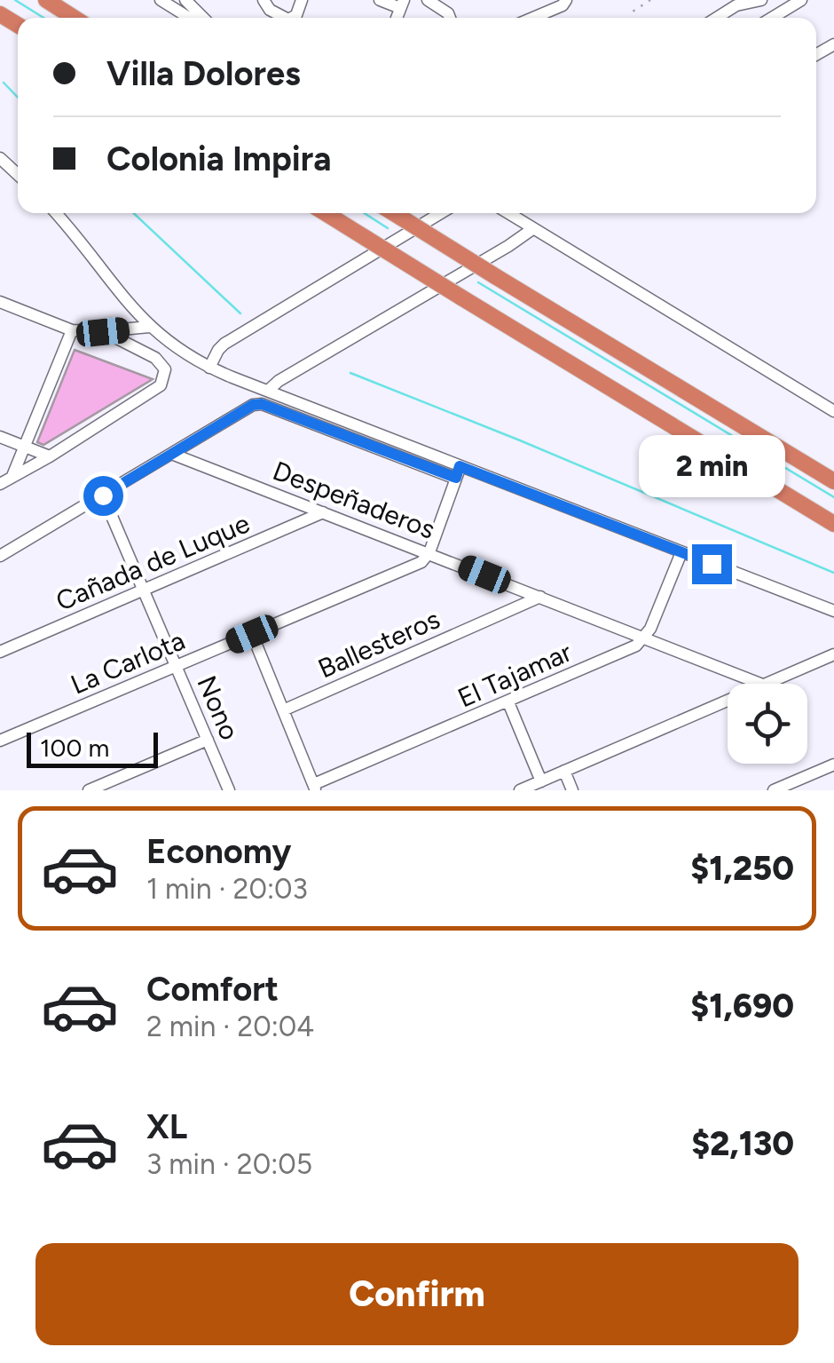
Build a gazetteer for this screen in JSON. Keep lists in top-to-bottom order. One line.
{"streets":{"street":["Despeñaderos","Cañada de Luque","Ballesteros","La Carlota","El Tajamar","Nono"]},"crossings":[["Despeñaderos","Cañada de Luque"],["Despeñaderos","Ballesteros"],["Despeñaderos","La Carlota"],["Despeñaderos","El Tajamar"],["Cañada de Luque","Nono"],["La Carlota","Nono"]],"scale_bar":"100 m","page":{"banner":["Villa Dolores","Colonia Impira"],"bubble":"2 min","scale":"100 m","list":[{"name":"Economy","note":"1 min · 20:03","value":"$1,250"},{"name":"Comfort","note":"2 min · 20:04","value":"$1,690"},{"name":"XL","note":"3 min · 20:05","value":"$2,130"}],"buttons":"Confirm"}}
